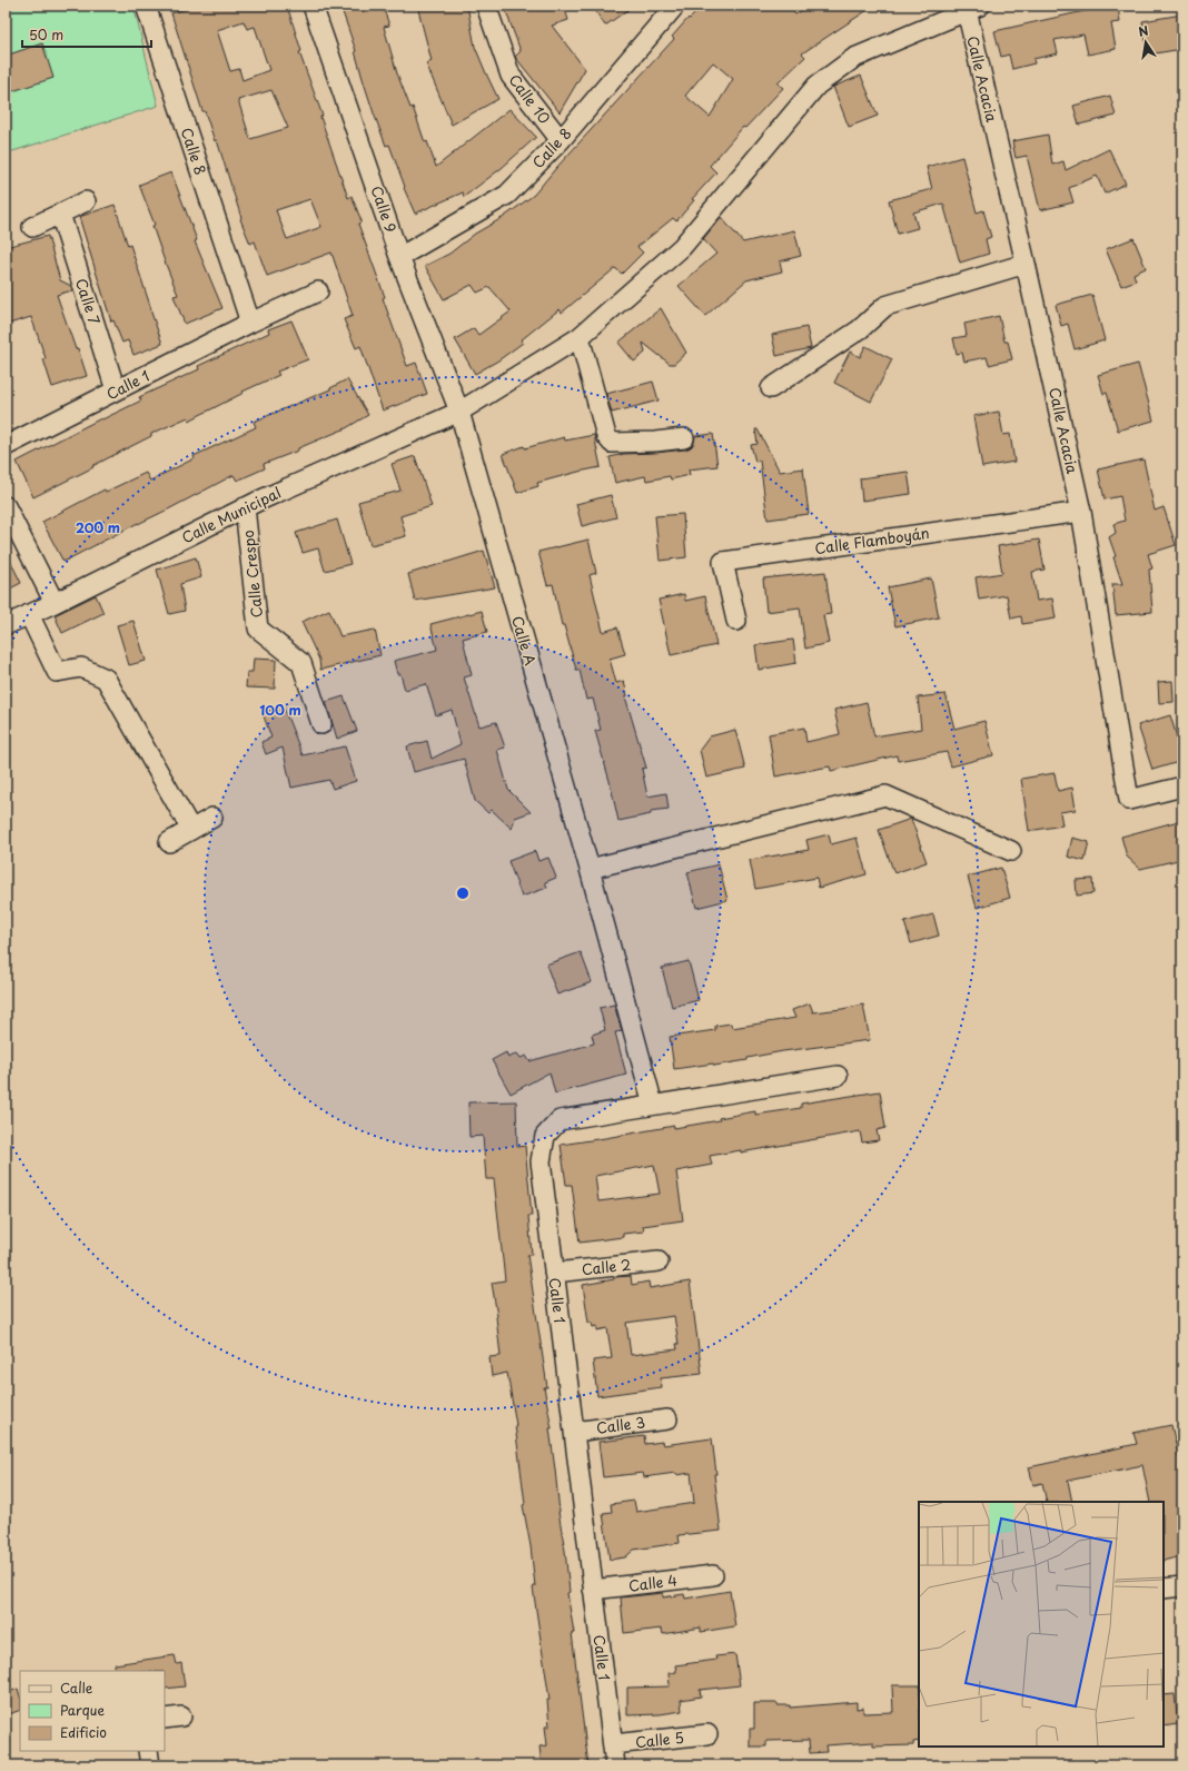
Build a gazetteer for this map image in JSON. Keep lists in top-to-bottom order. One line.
{"streets":{"street":["Calle Acacia","Calle 10","Calle 8","Calle 9","Calle 7","Calle 1","Calle Municipal","Calle Flamboyán","Calle Crespo","Calle A","Calle 2","Calle 3","Calle 4","Calle 5"]},"crossings":[["Calle Acacia","Calle Municipal"],["Calle Acacia","Calle Flamboyán"],["Calle 10","Calle 8"],["Calle 8","Calle 9"],["Calle 8","Calle 1"],["Calle 9","Calle Municipal"],["Calle 9","Calle A"],["Calle 7","Calle 1"],["Calle 1","Calle A"],["Calle 1","Calle 2"],["Calle 1","Calle 3"],["Calle 1","Calle 4"],["Calle 1","Calle 5"],["Calle Municipal","Calle Crespo"],["Calle Municipal","Calle A"]],"legend":["Calle","Parque","Edificio"],"scale_bar":"50 m","north":"top","rings":["200 m","100 m"]}
